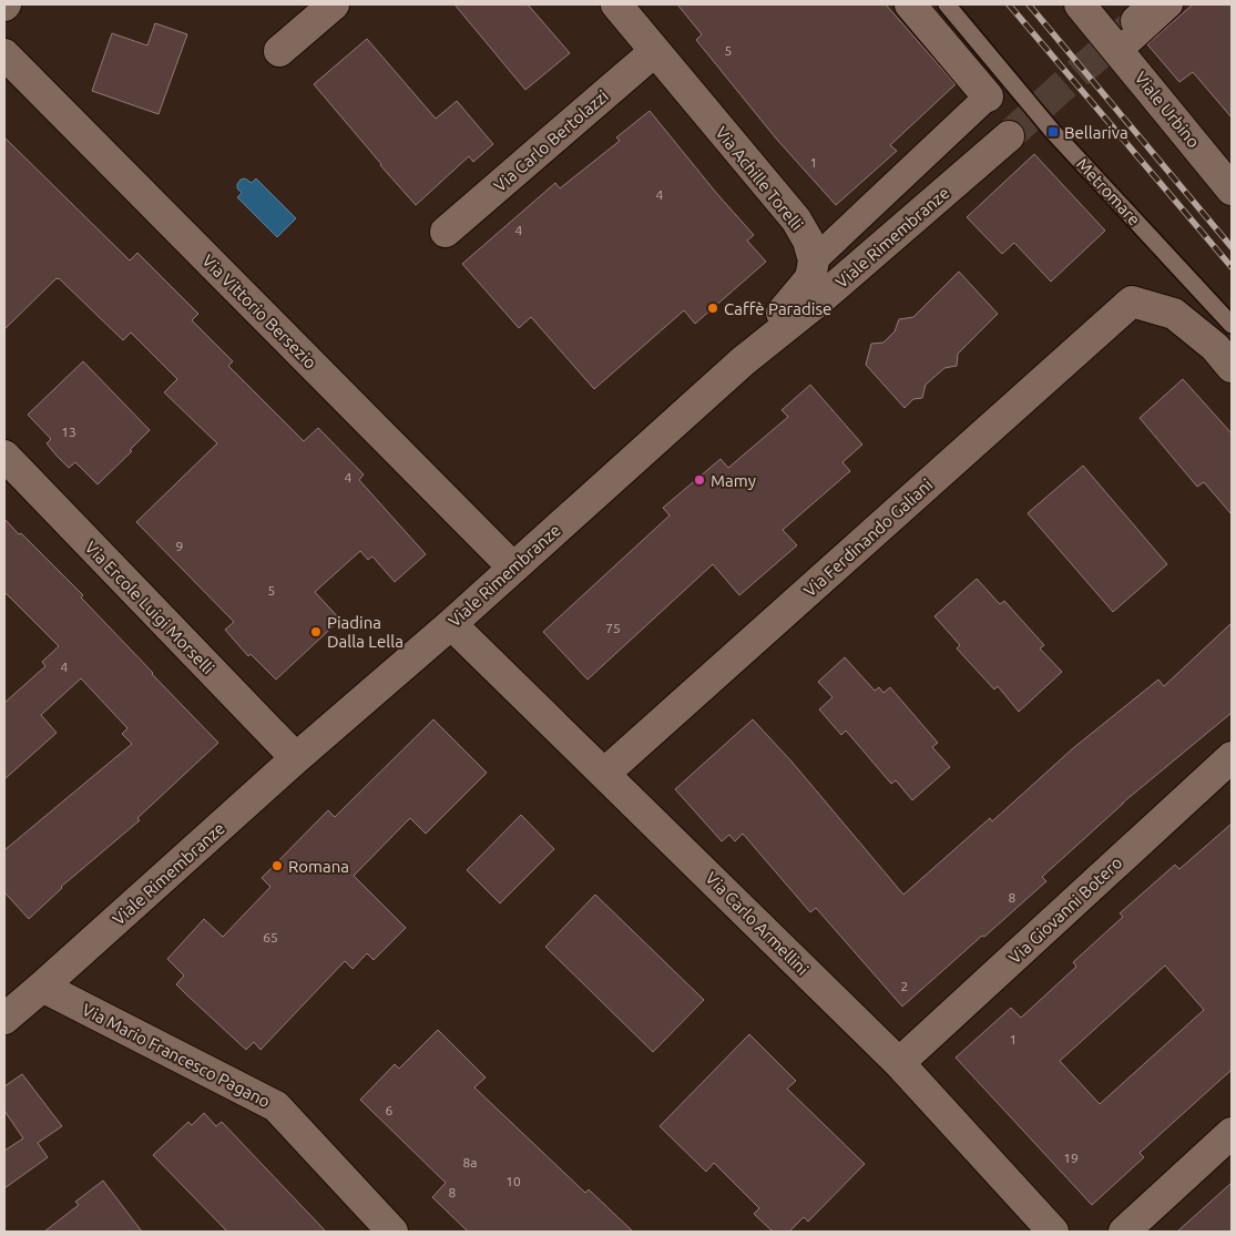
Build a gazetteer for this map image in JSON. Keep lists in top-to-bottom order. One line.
{"streets":{"street":["Viale Urbino","Via Carlo Bertolazzi","Via Achille Torelli","Viale Rimembranze","Via Vittorio Bersezio","Via Ferdinando Galiani","Via Ercole Luigi Morselli","Via Giovanni Botero","Via Carlo Armellini","Via Mario Francesco Pagano"],"lane":["Metromare"]},"crossings":[["Via Carlo Bertolazzi","Via Achille Torelli"],["Viale Rimembranze","Via Vittorio Bersezio"],["Viale Rimembranze","Via Ercole Luigi Morselli"],["Viale Rimembranze","Via Carlo Armellini"],["Viale Rimembranze","Via Mario Francesco Pagano"],["Via Ferdinando Galiani","Via Carlo Armellini"],["Via Giovanni Botero","Via Carlo Armellini"]],"places":{"transit":["Bellariva"],"other":["Caffè Paradise","Mamy","Piadina Dalla Lella","Romana"]},"house_numbers":["5","1","4","4","13","4","9","5","75","4","8","65","2","1","6","19","8a","10","8"]}
